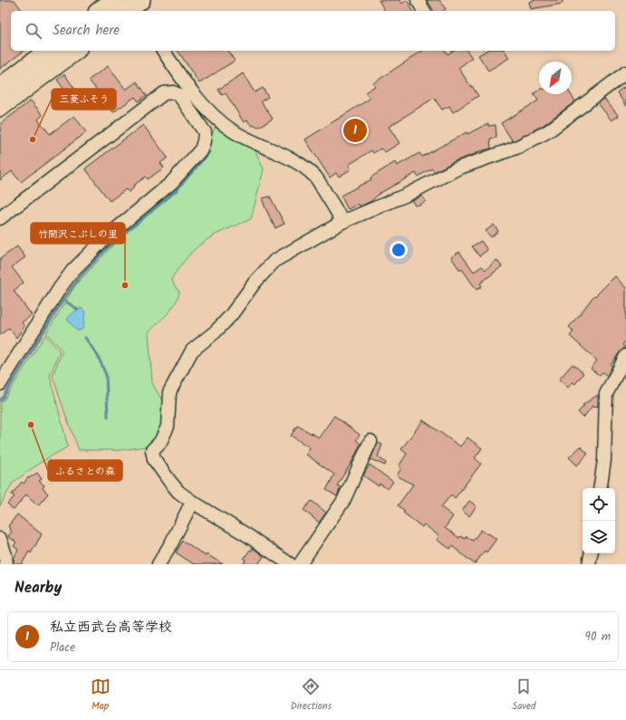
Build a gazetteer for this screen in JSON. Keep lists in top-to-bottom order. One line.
{"places":["三菱ふそう","竹間沢こぶしの里","ふるさとの森"],"north":"bottom left","page":{"search":"Search here","pins":"1","heading":"Nearby","list":[{"mark":"1","name":"私立西武台高等学校","note":"Place","value":"90 m"}],"nav":["Map","Directions","Saved"]}}
